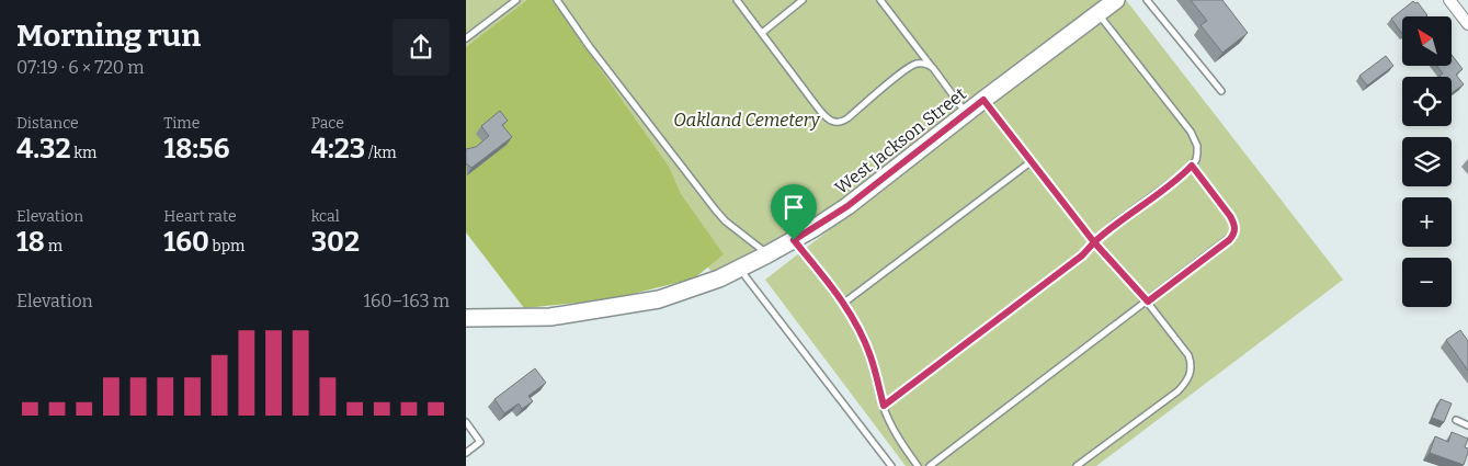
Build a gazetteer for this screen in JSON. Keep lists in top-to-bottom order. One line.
{"streets":{"street":["West Jackson Street"]},"parks":["Oakland Cemetery"],"north":"top left","page":{"heading":["Morning run","07:19 · 6 × 720 m"],"map_buttons":["+","−"],"stats":[["Distance","4.32 km"],["Time","18:56"],["Pace","4:23 /km"],["Elevation","18 m"],["Heart rate","160 bpm"],["kcal","302"]],"chart":["Elevation","160–163 m"]}}
